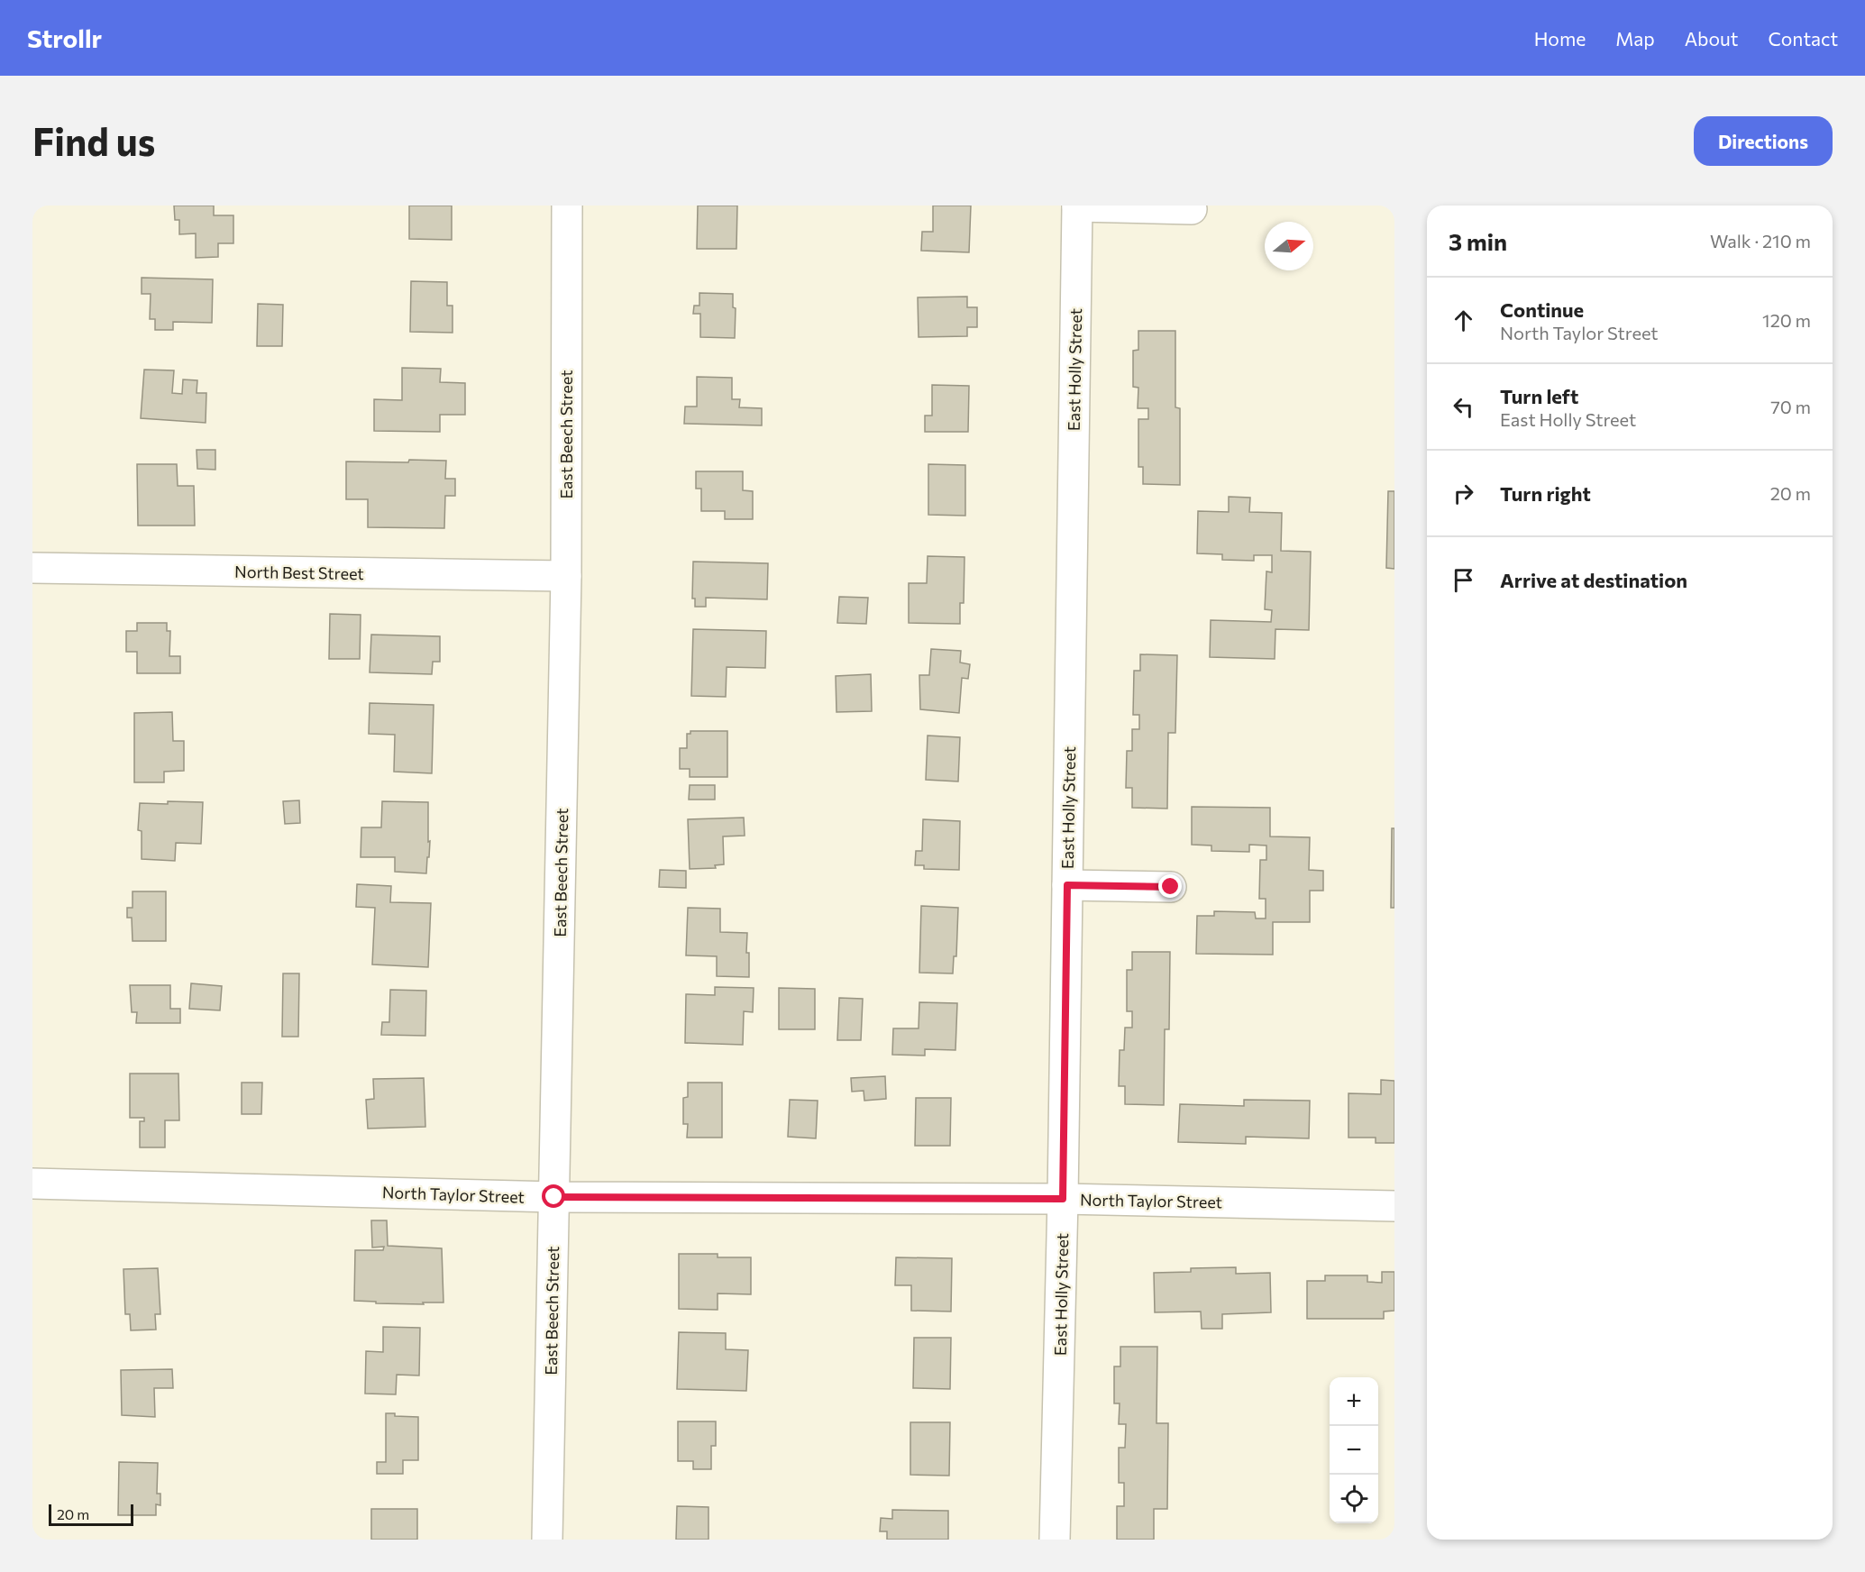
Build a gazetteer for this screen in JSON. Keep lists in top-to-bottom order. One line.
{"streets":{"street":["East Holly Street","East Beech Street","North Best Street","North Taylor Street"]},"crossings":[["East Holly Street","North Taylor Street"],["East Beech Street","North Best Street"],["East Beech Street","North Taylor Street"]],"scale_bar":"20 m","north":"right","page":{"header":"Strollr","nav":["Home","Map","About","Contact"],"buttons":"Directions","title":"Find us","heading":["3 min","Walk · 210 m"],"list":[["Continue","North Taylor Street","120 m"],["Turn left","East Holly Street","70 m"],["Turn right","20 m"],"Arrive at destination"],"map_buttons":["+","−"],"scale":"20 m"}}
